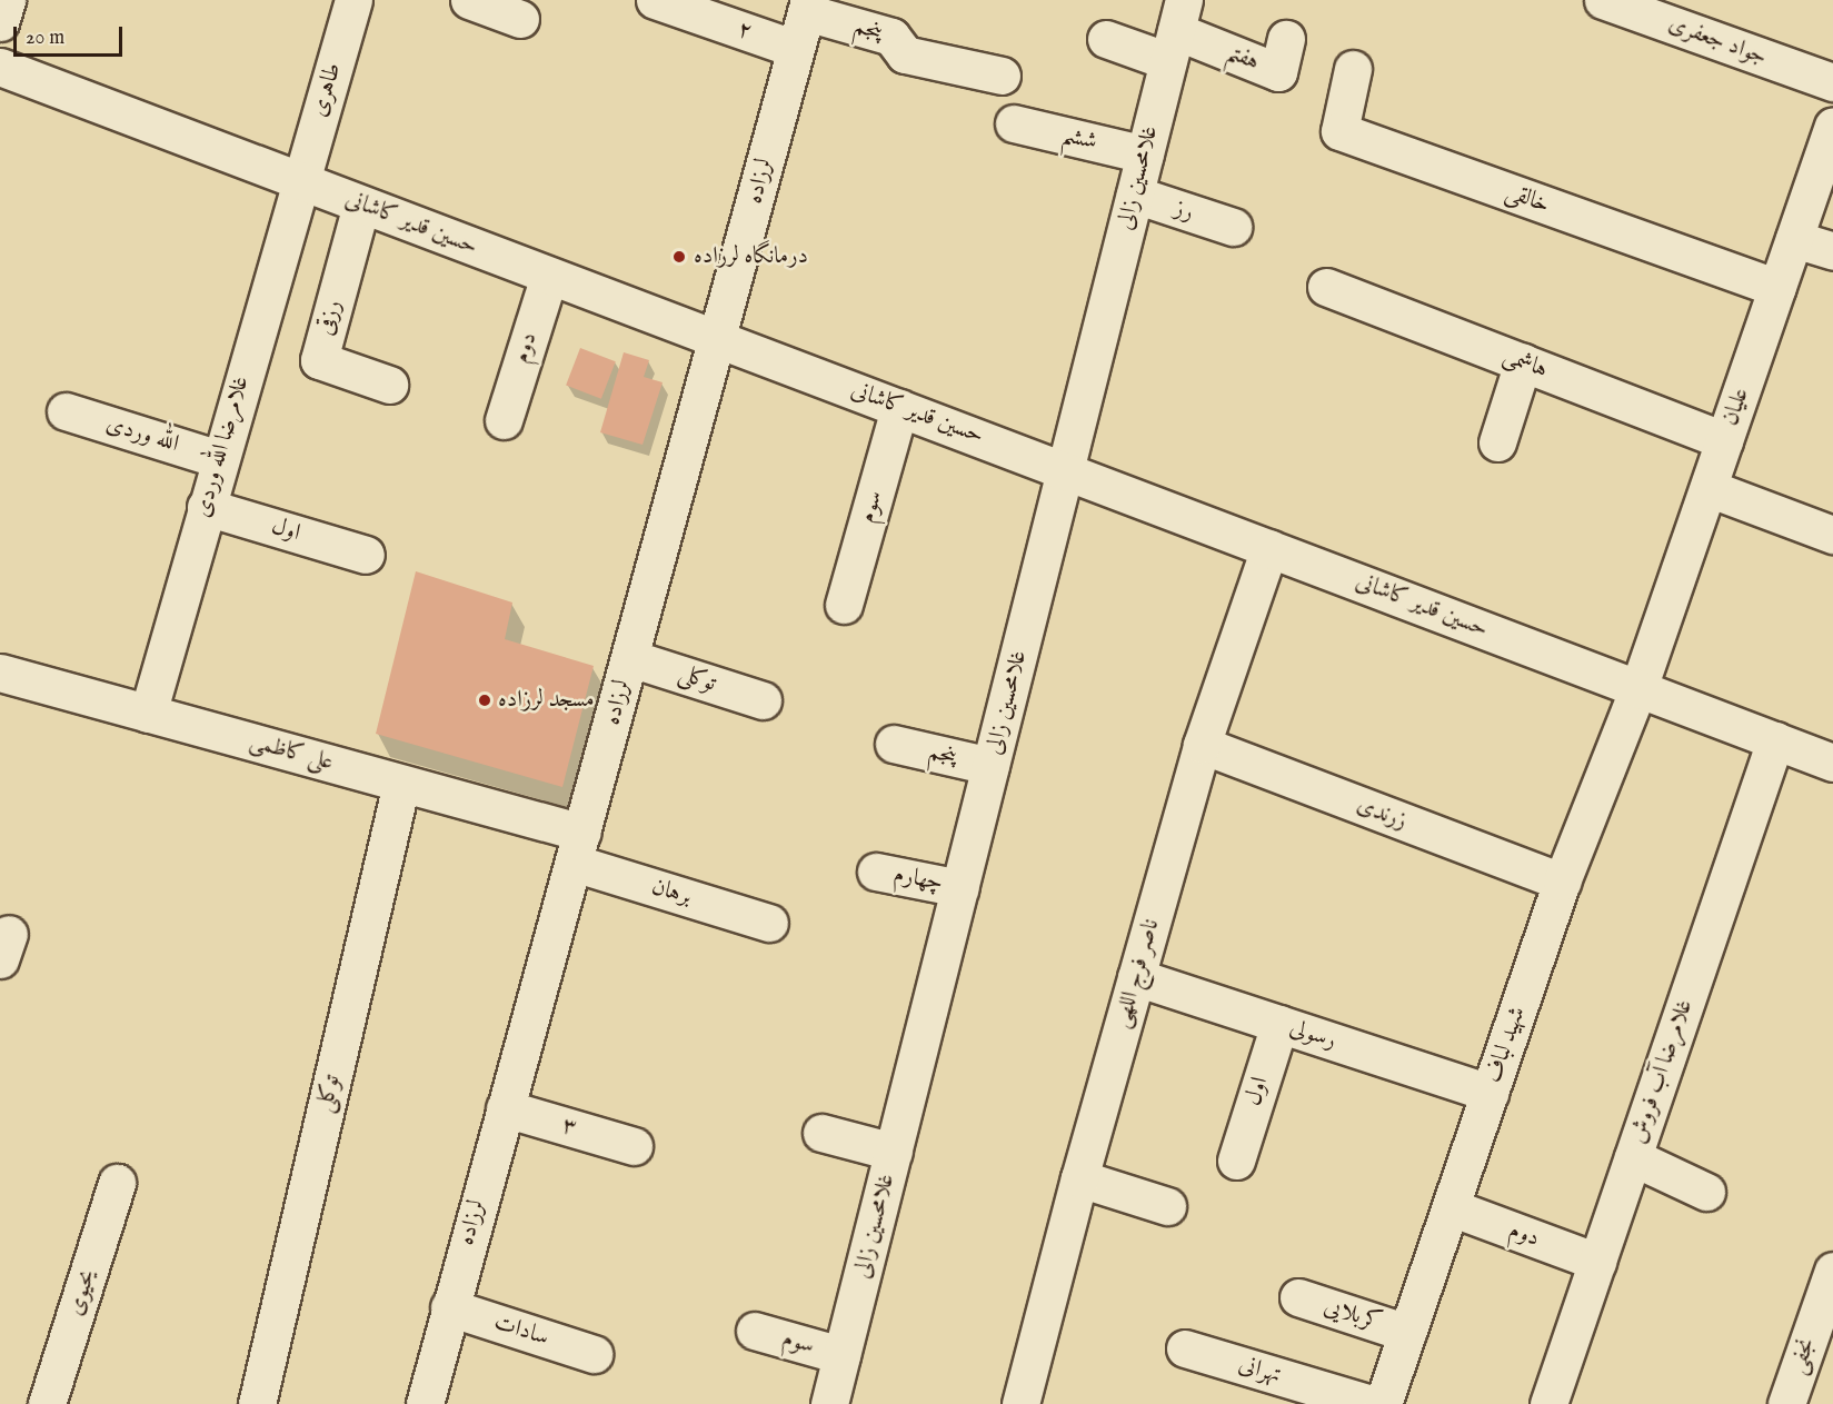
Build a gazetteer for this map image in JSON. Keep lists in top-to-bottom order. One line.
{"streets":{"street":["پنجم","۲","جواد جعفری","هفتم","طاهری","ششم","غلامحسین زالی","لرزاده","خالقی","رز","حسین قدیر کاشانی","رزقی","دوم","هاشمی","علیان","الله وردی","غلامرضا الله وردی","سوم","اول","توکلی","علی کاظمی","زرندی","چهارم","برهان","ناصر فرج اللهی","رسولی","شهید لباف","غلامرضا آب فروش","۳","یحیوی","کربلایی","سادات","نجفی","تهرانی"]},"crossings":[["پنجم","غلامحسین زالی"],["پنجم","لرزاده"],["۲","لرزاده"],["هفتم","غلامحسین زالی"],["طاهری","حسین قدیر کاشانی"],["طاهری","غلامرضا الله وردی"],["ششم","غلامحسین زالی"],["غلامحسین زالی","رز"],["غلامحسین زالی","حسین قدیر کاشانی"],["غلامحسین زالی","سوم"],["غلامحسین زالی","چهارم"],["لرزاده","حسین قدیر کاشانی"],["لرزاده","توکلی"],["لرزاده","علی کاظمی"],["لرزاده","برهان"],["لرزاده","۳"],["لرزاده","سادات"],["خالقی","علیان"],["حسین قدیر کاشانی","رزقی"],["حسین قدیر کاشانی","دوم"],["حسین قدیر کاشانی","علیان"],["حسین قدیر کاشانی","غلامرضا الله وردی"],["حسین قدیر کاشانی","سوم"],["حسین قدیر کاشانی","ناصر فرج اللهی"],["حسین قدیر کاشانی","شهید لباف"],["حسین قدیر کاشانی","غلامرضا آب فروش"],["دوم","شهید لباف"],["دوم","غلامرضا آب فروش"],["هاشمی","علیان"],["علیان","شهید لباف"],["الله وردی","غلامرضا الله وردی"],["غلامرضا الله وردی","اول"],["غلامرضا الله وردی","علی کاظمی"],["اول","رسولی"],["توکلی","علی کاظمی"],["علی کاظمی","برهان"],["زرندی","ناصر فرج اللهی"],["زرندی","شهید لباف"],["ناصر فرج اللهی","رسولی"],["رسولی","شهید لباف"],["شهید لباف","کربلایی"]],"places":["درمانگاه لرزاده","مسجد لرزاده"],"scale_bar":"20 m"}
